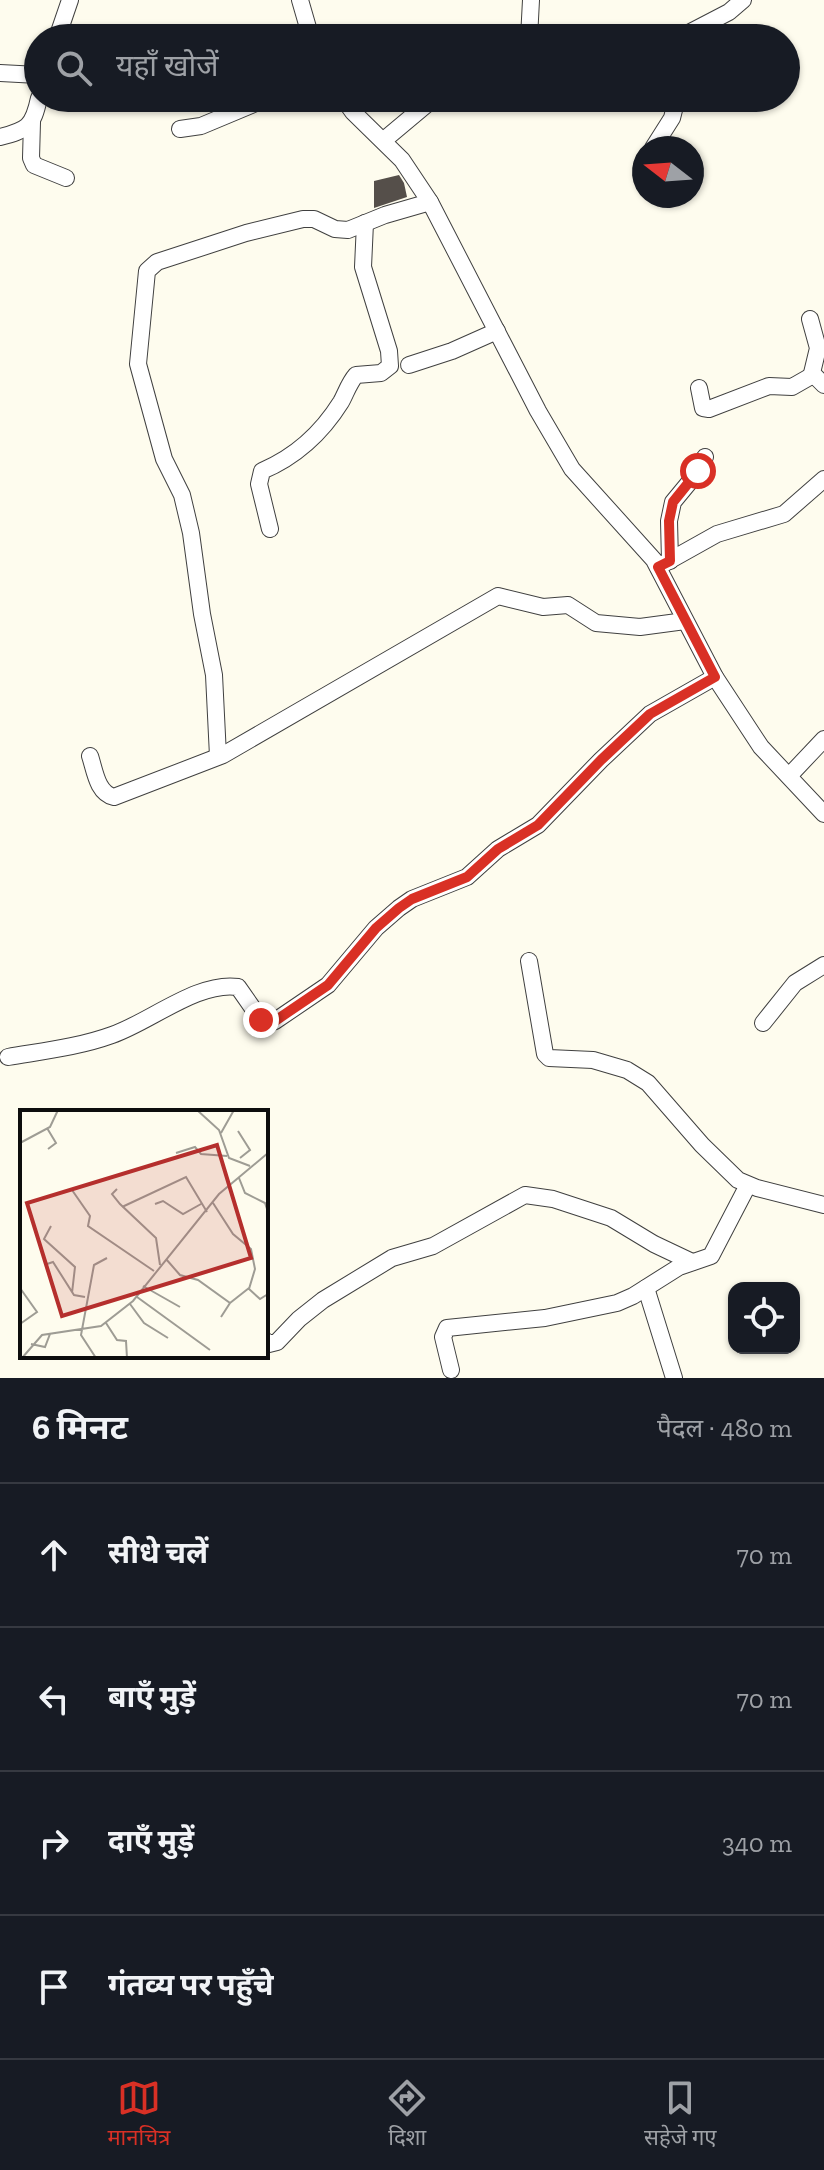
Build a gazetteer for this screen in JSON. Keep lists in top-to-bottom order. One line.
{"north":"left","page":{"search":"यहाँ खोजें","heading":["6 मिनट","पैदल · 480 m"],"list":[["सीधे चलें","70 m"],["बाएँ मुड़ें","70 m"],["दाएँ मुड़ें","340 m"],"गंतव्य पर पहुँचे"],"nav":["मानचित्र","दिशा","सहेजे गए"]}}
